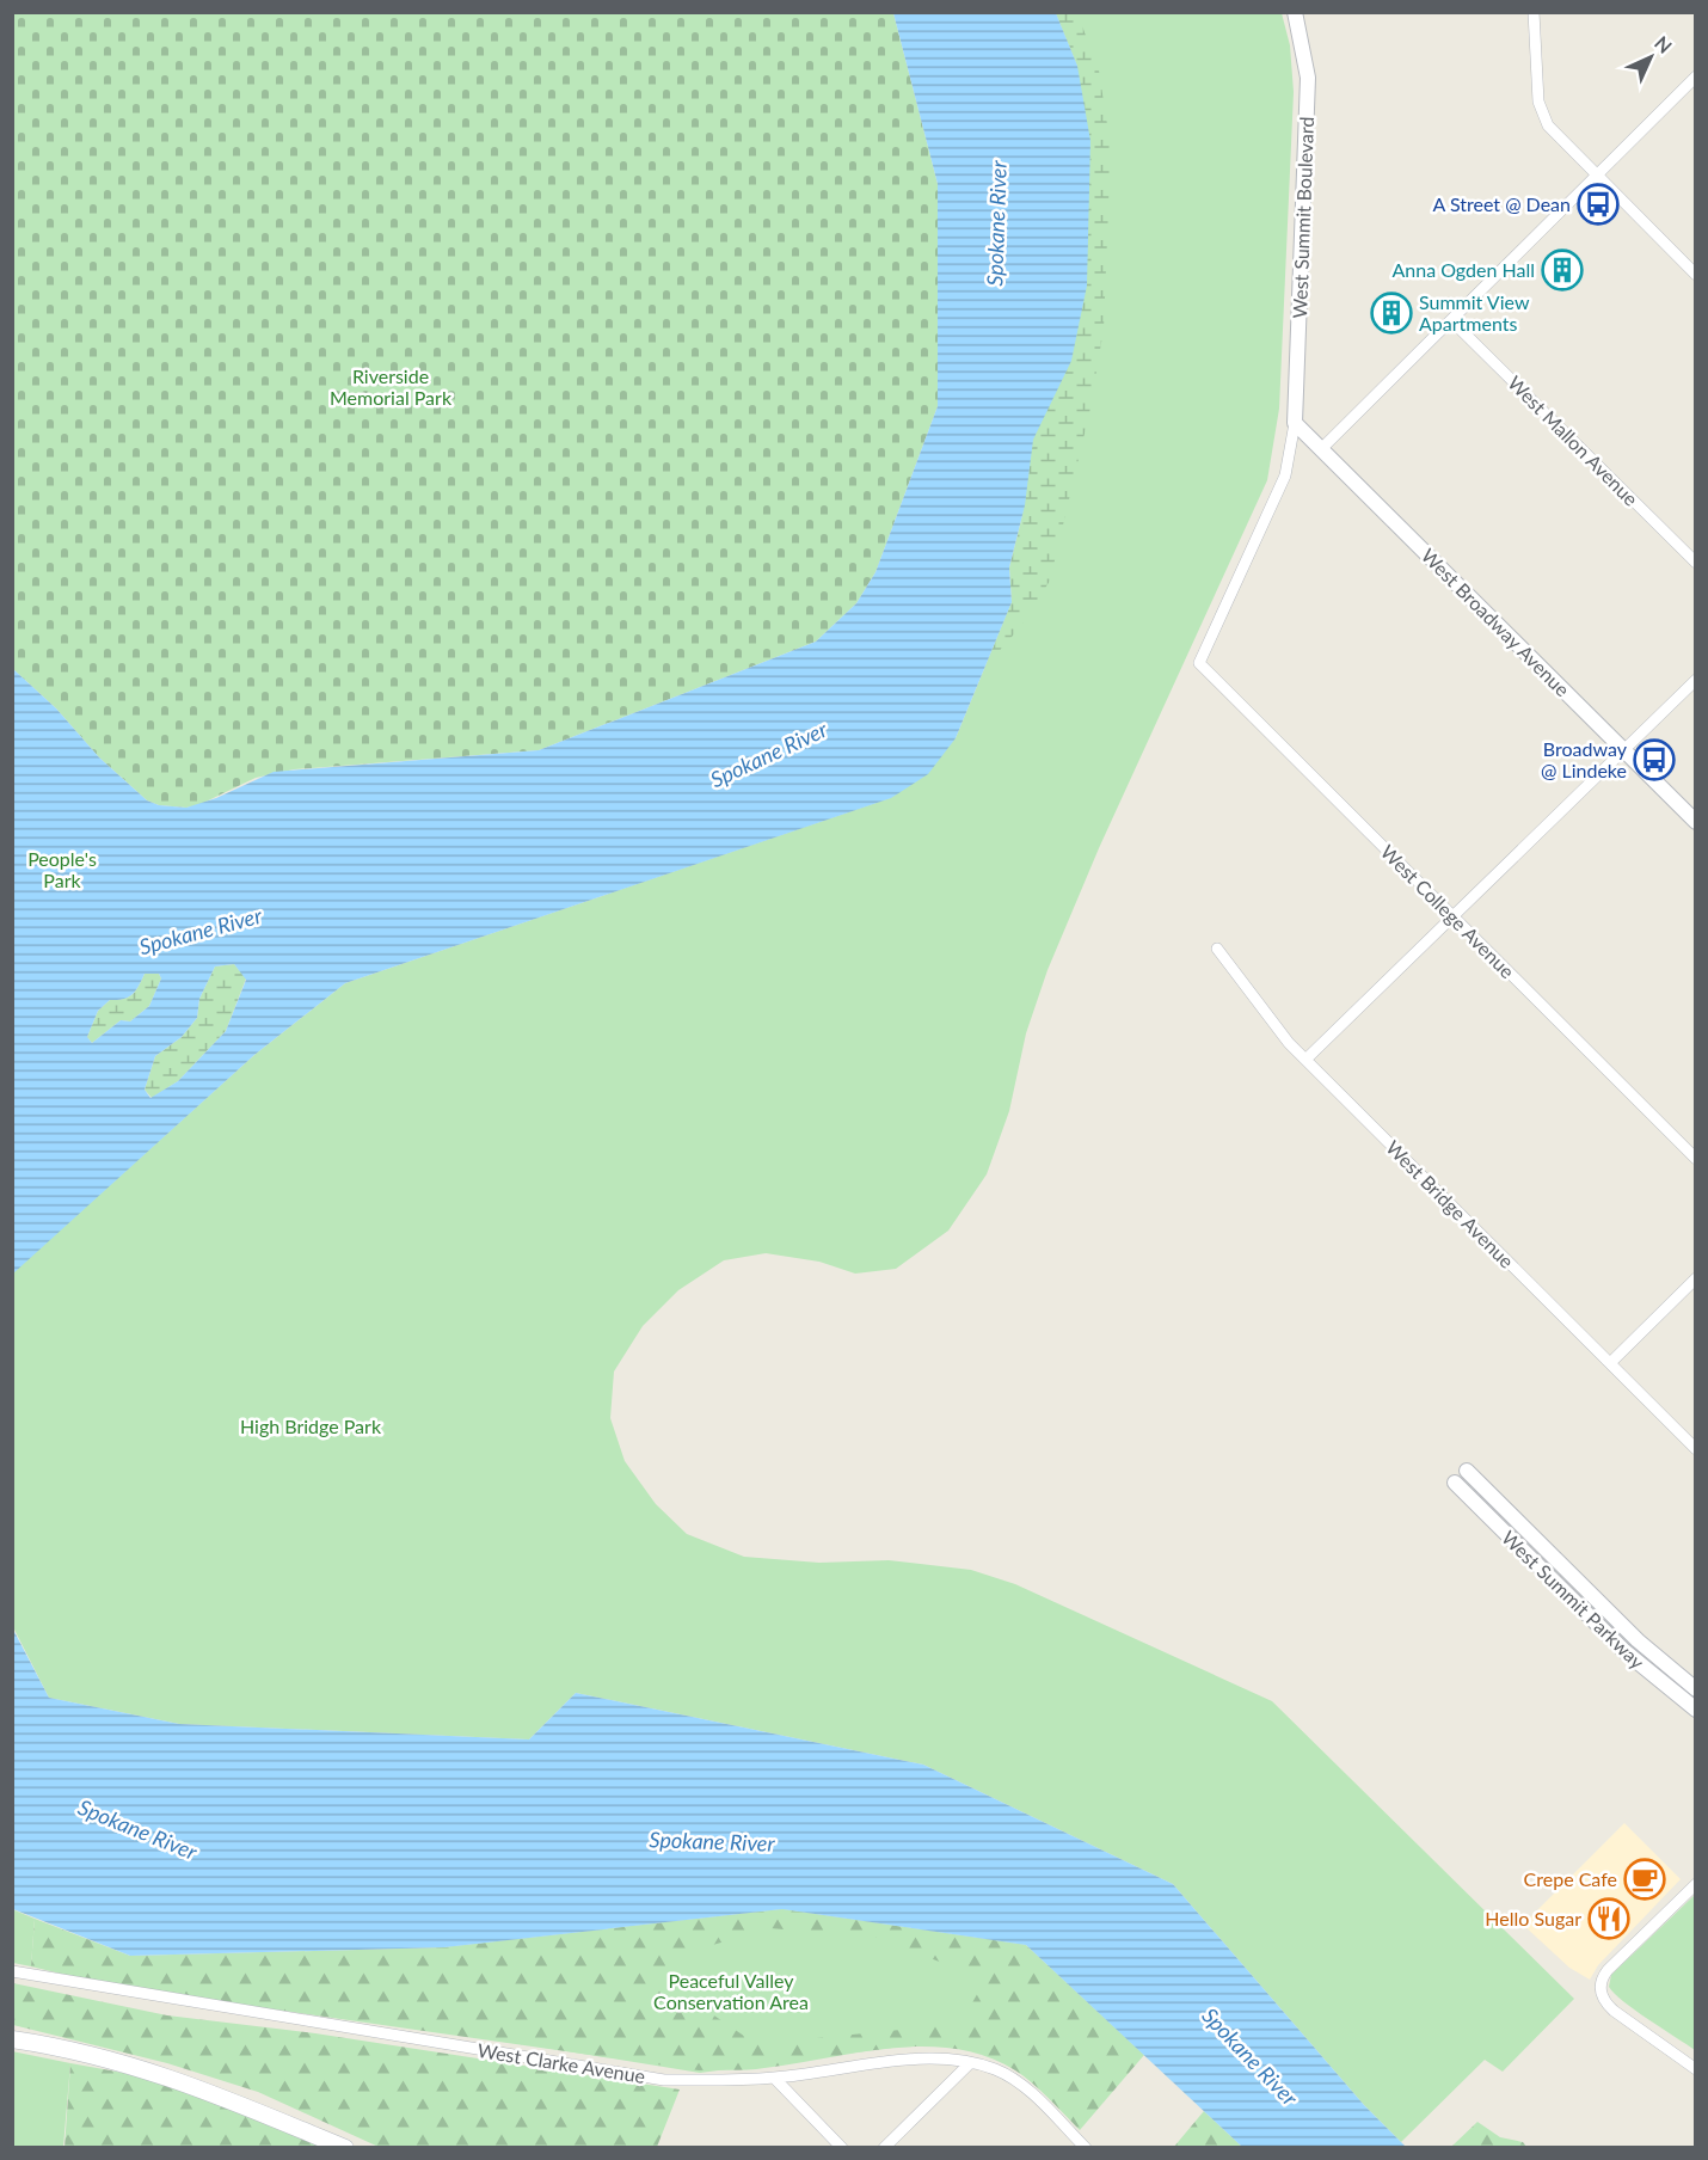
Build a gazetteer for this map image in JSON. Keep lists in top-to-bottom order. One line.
{"streets":{"street":["West Summit Boulevard","West Mallon Avenue","West Broadway Avenue","West College Avenue","West Bridge Avenue","West Summit Parkway","West Clarke Avenue"]},"crossings":[["West Summit Boulevard","West Broadway Avenue"],["West Summit Boulevard","West College Avenue"],["West Broadway Avenue","West College Avenue"]],"water":["Spokane River"],"parks":["Riverside Memorial Park","People's Park","High Bridge Park","Peaceful Valley Conservation Area"],"places":{"bus stop":["A Street @ Dean","Broadway @ Lindeke"],"building":["Anna Ogden Hall","Summit View Apartments"],"cafe":["Crepe Cafe"],"restaurant":["Hello Sugar"]},"north":"top right"}
